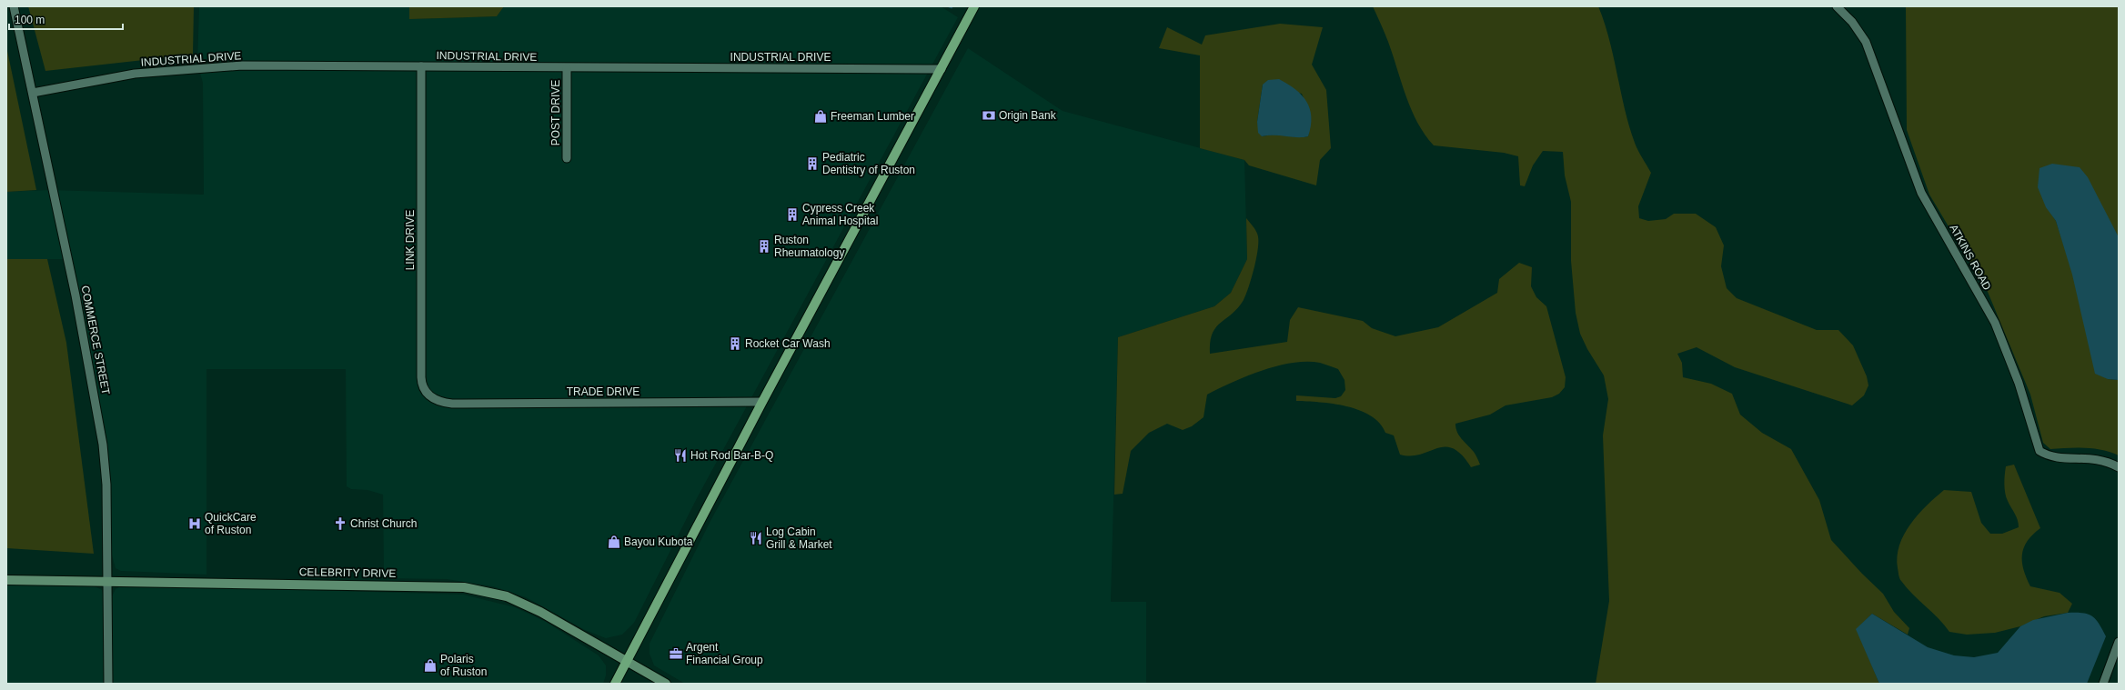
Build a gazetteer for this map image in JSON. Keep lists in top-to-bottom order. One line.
{"streets":{"street":["INDUSTRIAL DRIVE","POST DRIVE","LINK DRIVE","ATKINS ROAD","COMMERCE STREET","TRADE DRIVE","CELEBRITY DRIVE"]},"crossings":[["INDUSTRIAL DRIVE","POST DRIVE"],["INDUSTRIAL DRIVE","LINK DRIVE"],["INDUSTRIAL DRIVE","COMMERCE STREET"],["LINK DRIVE","TRADE DRIVE"],["COMMERCE STREET","CELEBRITY DRIVE"]],"places":{"bank":["Origin Bank"],"shop":["Freeman Lumber","Bayou Kubota","Polaris of Ruston"],"building":["Pediatric Dentistry of Ruston","Cypress Creek Animal Hospital","Ruston Rheumatology","Rocket Car Wash"],"restaurant":["Hot Rod Bar-B-Q","Log Cabin Grill & Market"],"hospital":["QuickCare of Ruston"],"church":["Christ Church"],"office":["Argent Financial Group"]},"scale_bar":"100 m"}
